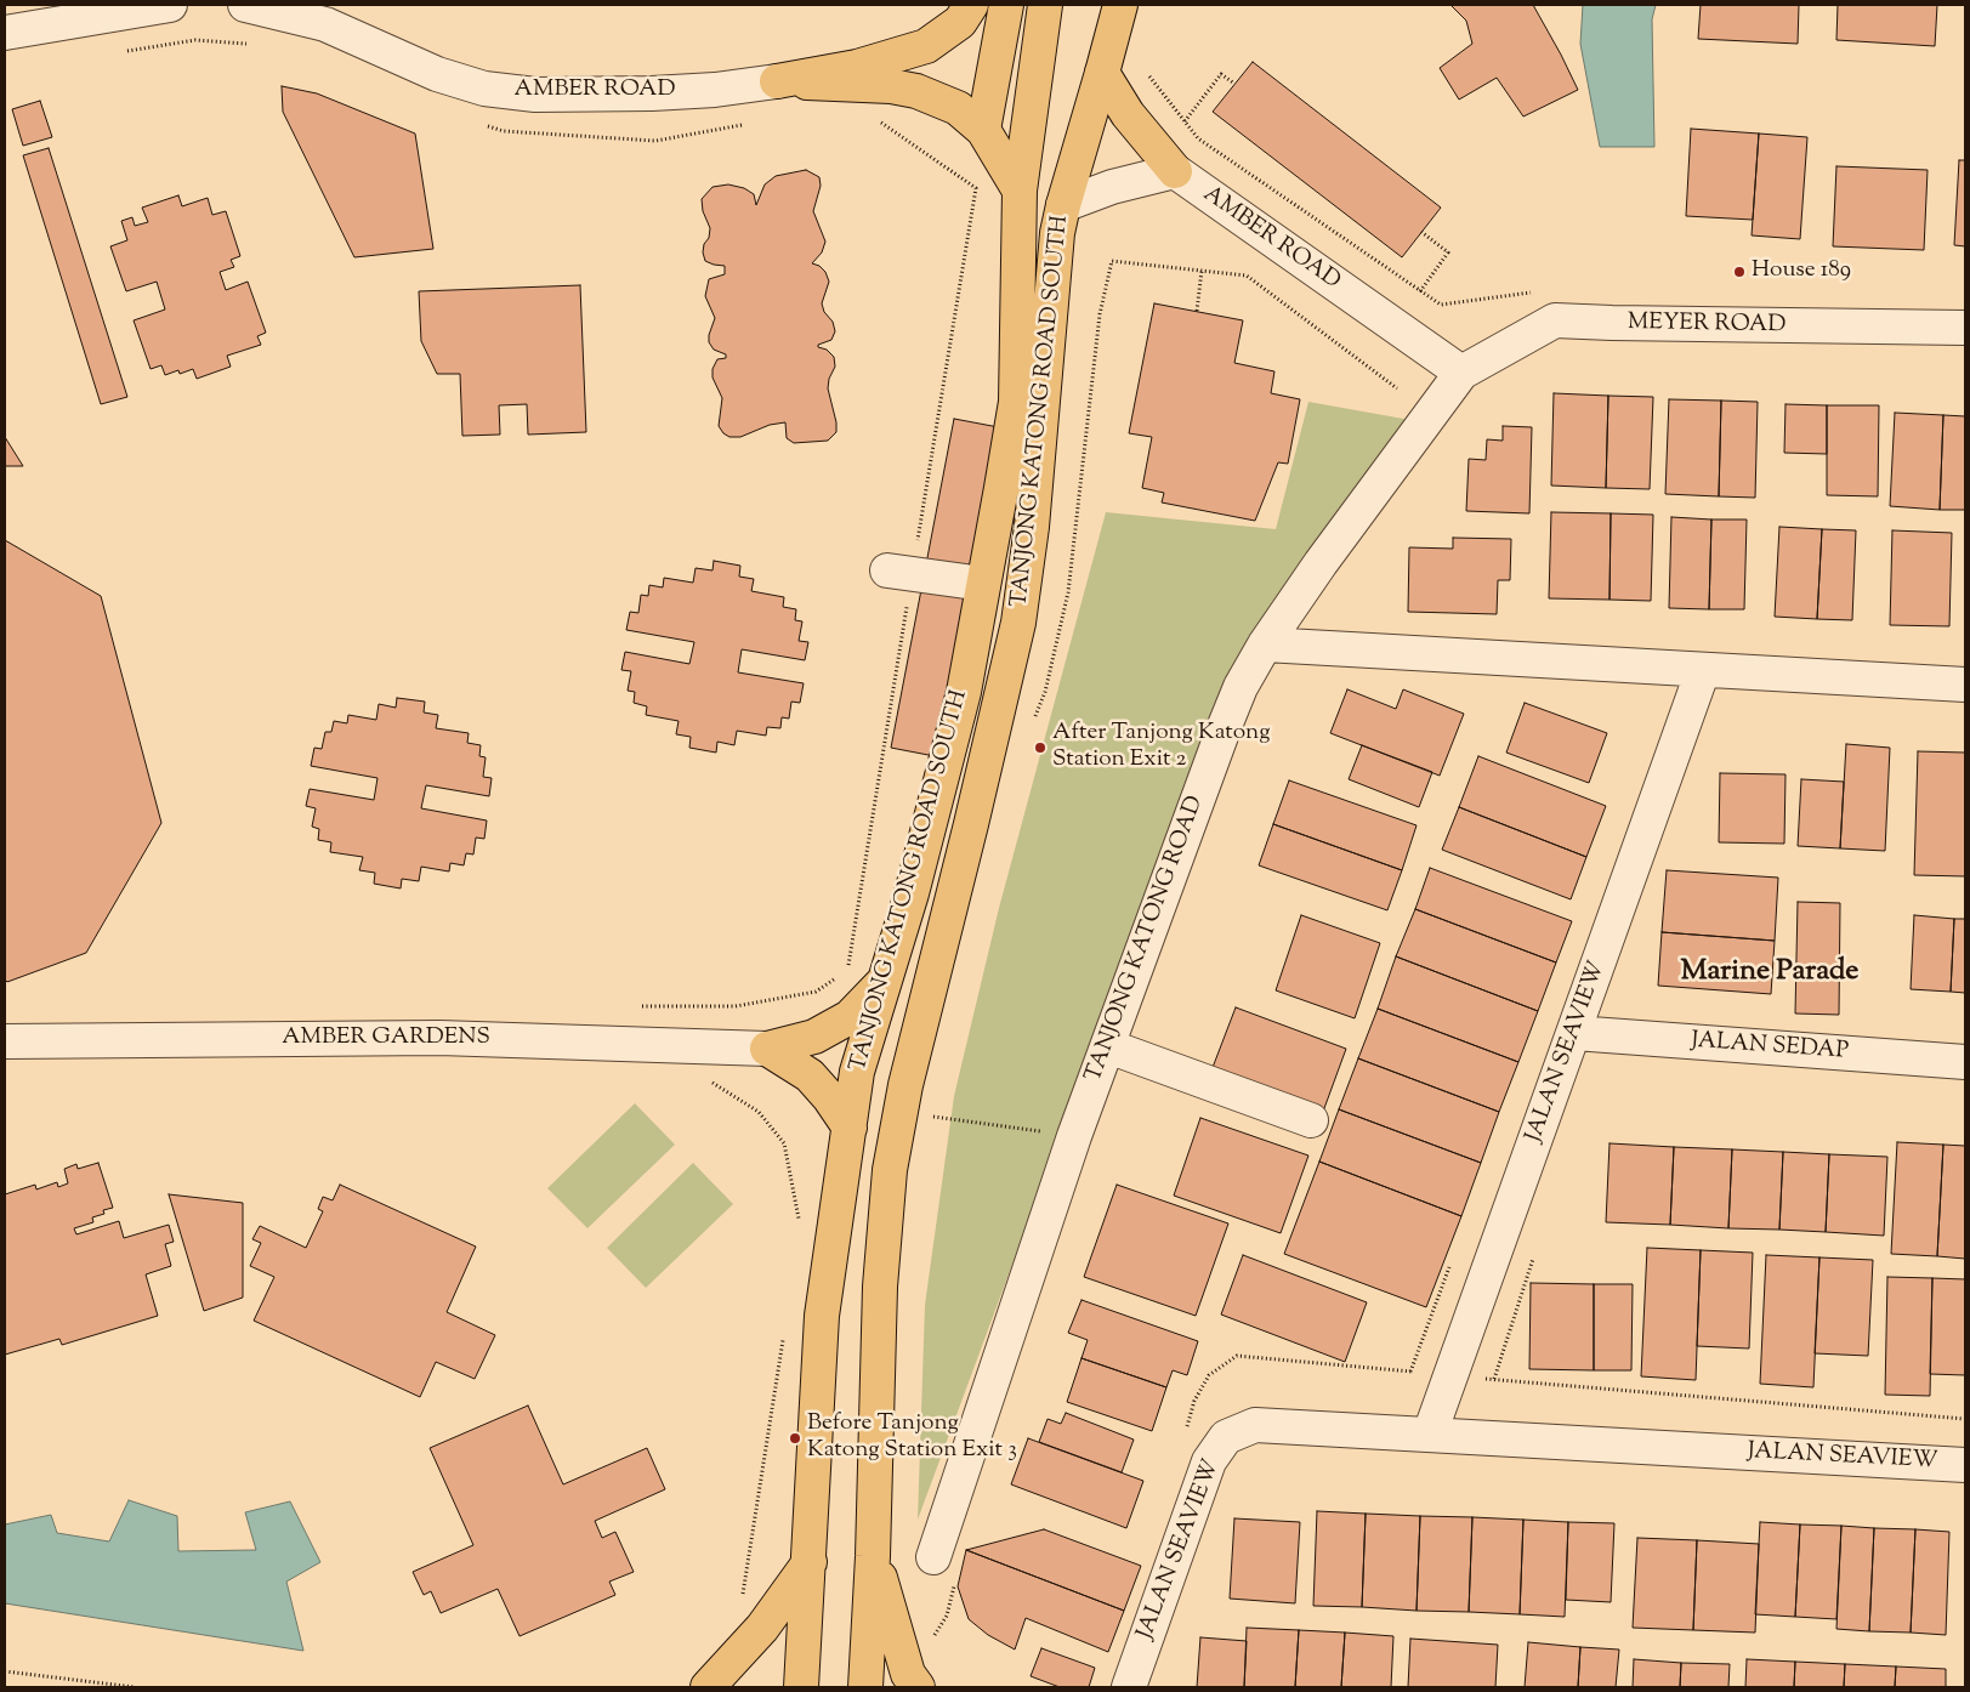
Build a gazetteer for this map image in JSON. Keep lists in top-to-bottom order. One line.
{"streets":{"main road":["TANJONG KATONG ROAD SOUTH"],"street":["AMBER ROAD","MEYER ROAD","TANJONG KATONG ROAD","AMBER GARDENS","JALAN SEDAP","JALAN SEAVIEW"]},"crossings":[["AMBER ROAD","MEYER ROAD"],["AMBER ROAD","TANJONG KATONG ROAD"],["MEYER ROAD","TANJONG KATONG ROAD"],["JALAN SEDAP","JALAN SEAVIEW"]],"districts":["Marine Parade"],"places":["House 189","After Tanjong Katong Station Exit 2","Before Tanjong Katong Station Exit 3"]}
